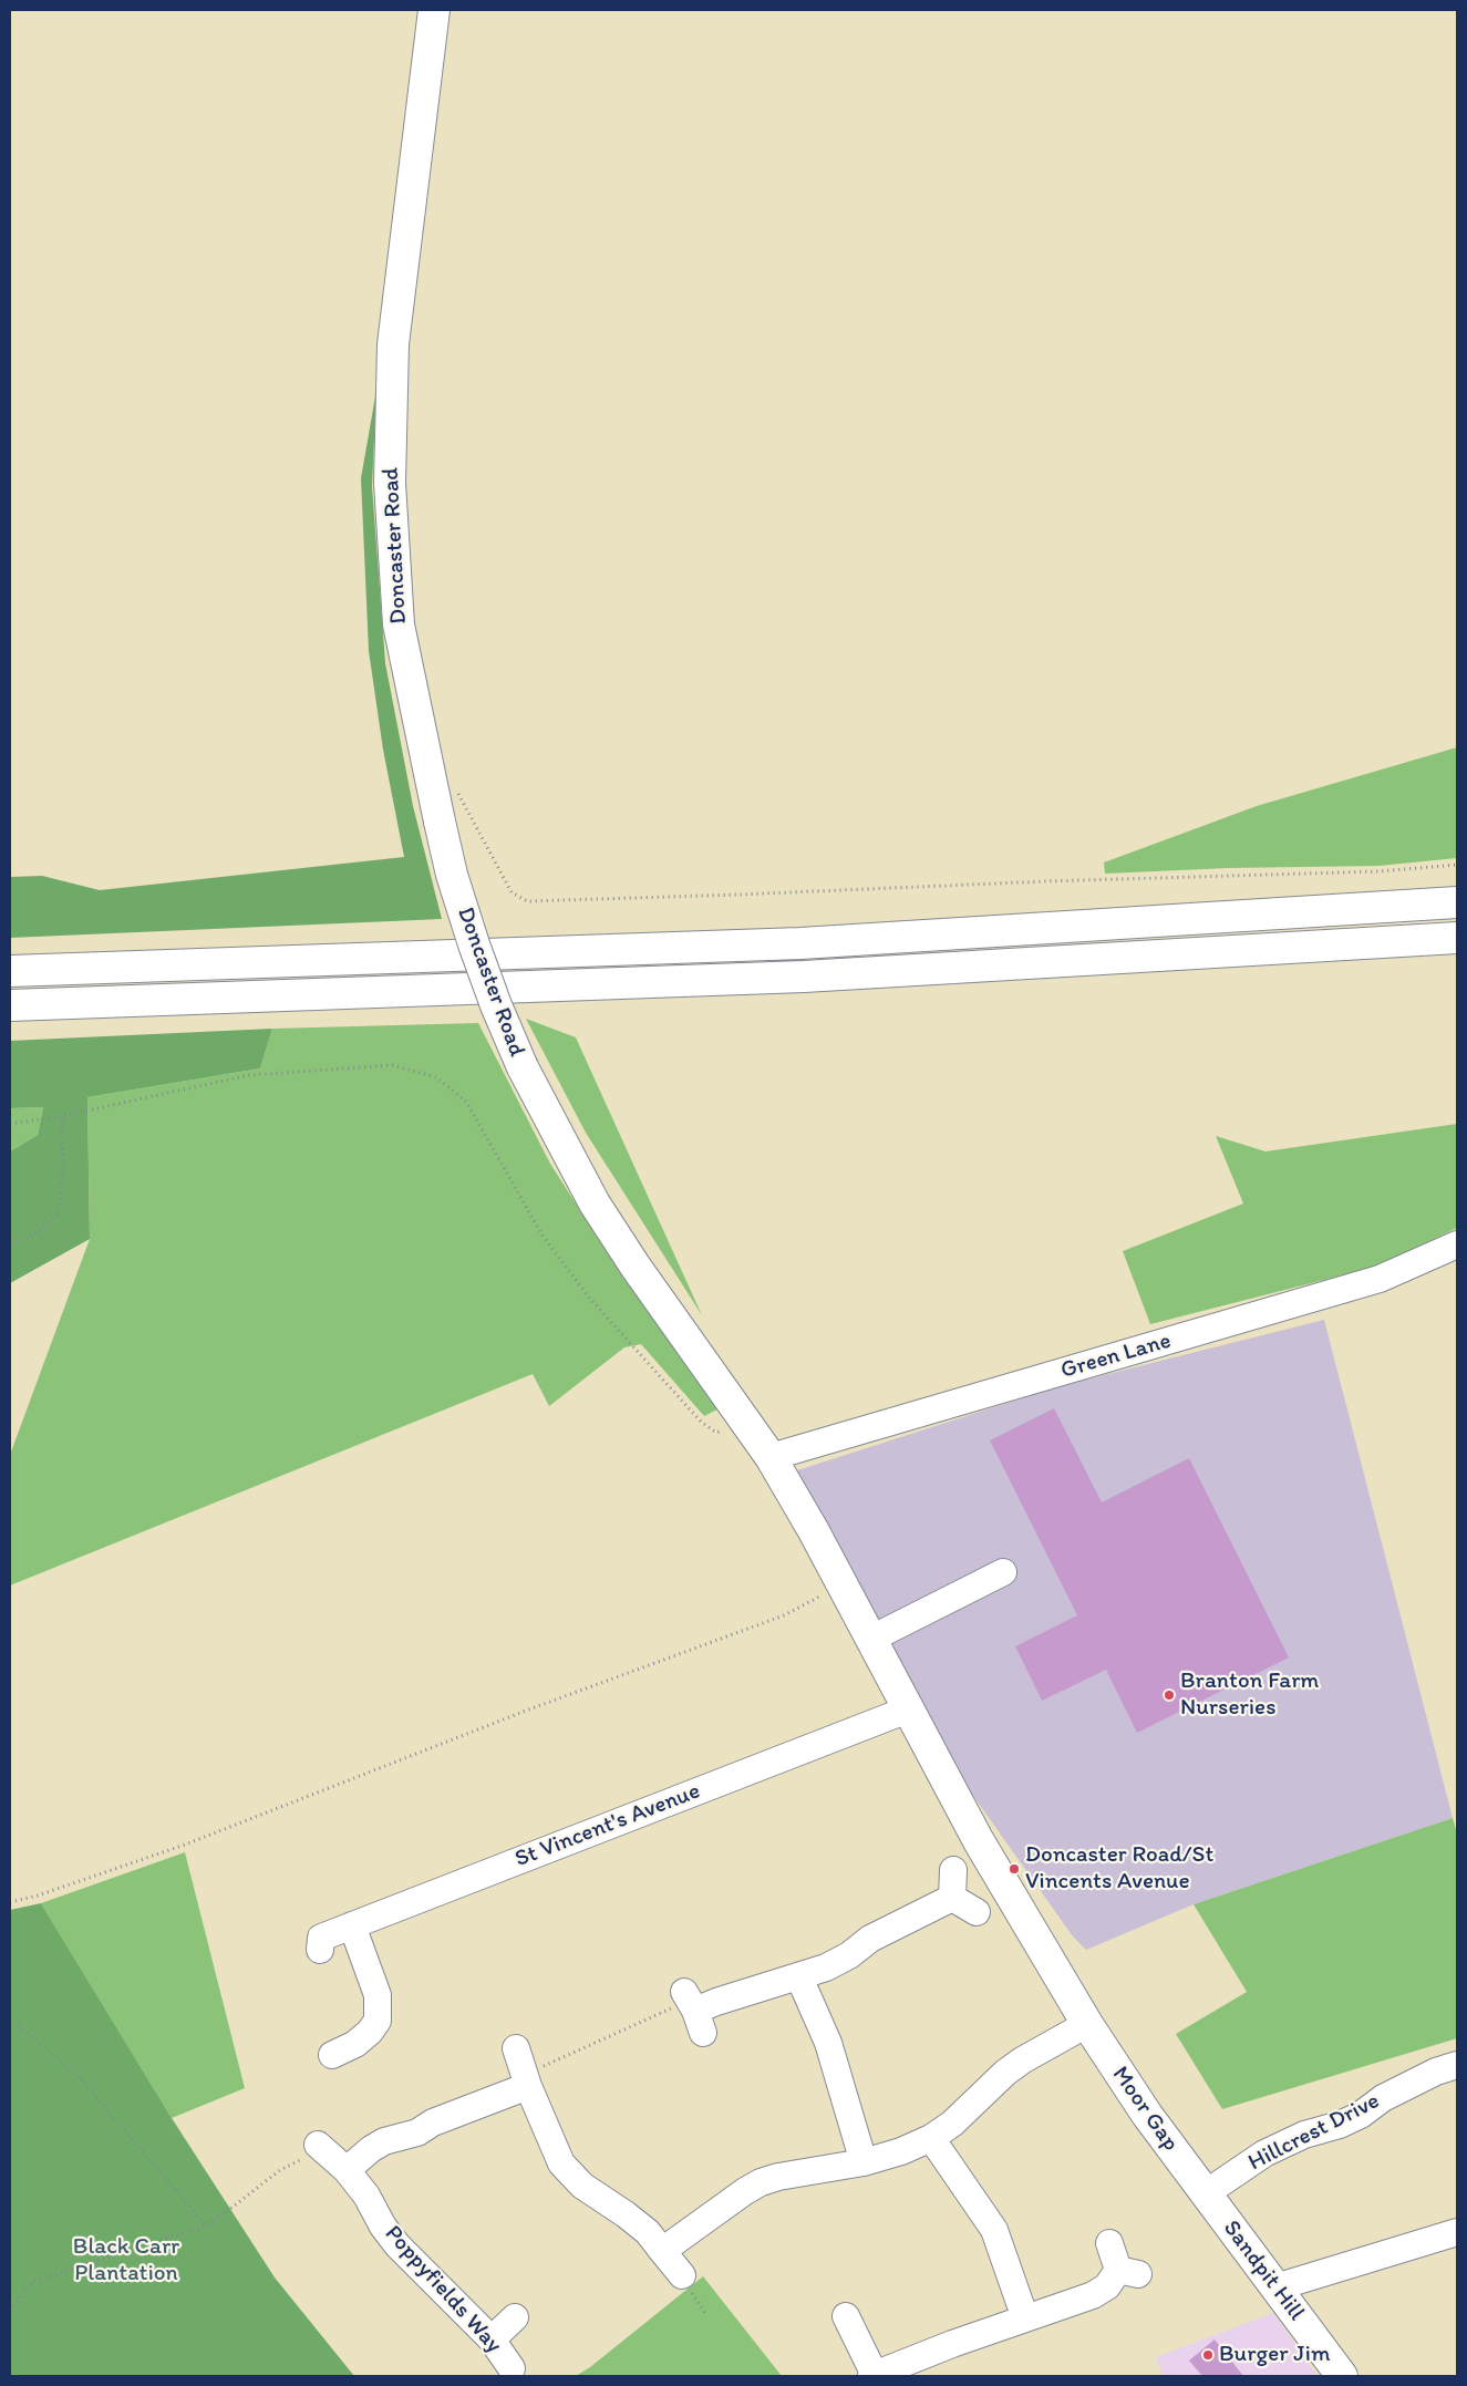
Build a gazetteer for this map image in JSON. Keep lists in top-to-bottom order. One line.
{"streets":{"main road":["Doncaster Road","Moor Gap","Sandpit Hill"],"street":["Green Lane","St Vincent's Avenue","Hillcrest Drive","Poppyfields Way"]},"crossings":[["Doncaster Road","Green Lane"],["Doncaster Road","Moor Gap"],["Green Lane","Moor Gap"],["St Vincent's Avenue","Moor Gap"],["Moor Gap","Hillcrest Drive"],["Moor Gap","Sandpit Hill"],["Hillcrest Drive","Sandpit Hill"]],"parks":["Black Carr Plantation"],"places":["Branton Farm Nurseries","Doncaster Road/St Vincents Avenue","Burger Jim"]}
